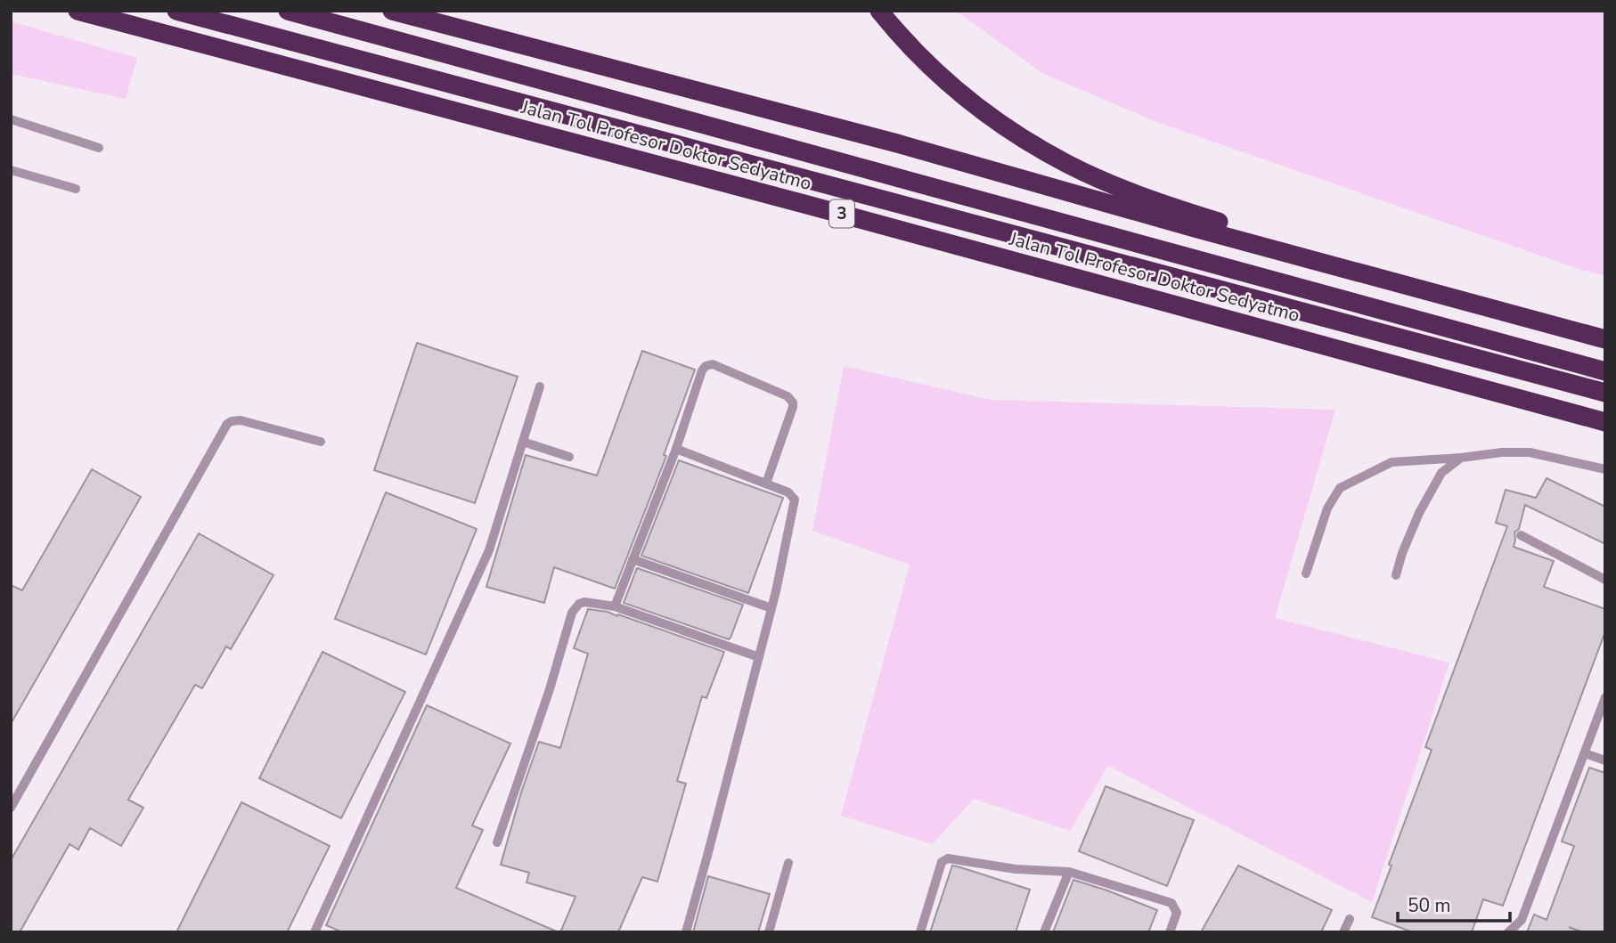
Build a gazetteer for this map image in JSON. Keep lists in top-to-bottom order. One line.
{"streets":{"highway":["Jalan Tol Profesor Doktor Sedyatmo","3"]},"scale_bar":"50 m"}
